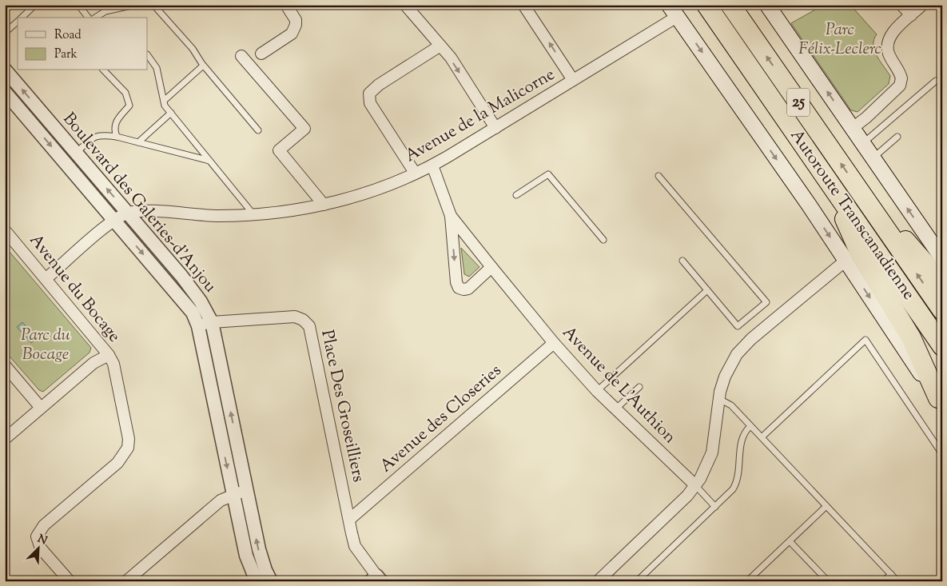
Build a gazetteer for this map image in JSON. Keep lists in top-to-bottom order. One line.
{"streets":{"highway":["25","Autoroute Transcanadienne"],"street":["Avenue de la Malicorne","Boulevard des Galeries-d'Anjou","Avenue du Bocage","Avenue de L'Authion","Place Des Groseilliers","Avenue des Closeries"]},"crossings":[["Avenue de la Malicorne","Boulevard des Galeries-d'Anjou"],["Avenue de la Malicorne","Avenue du Bocage"],["Avenue de la Malicorne","Avenue de L'Authion"],["Boulevard des Galeries-d'Anjou","Place Des Groseilliers"],["Avenue de L'Authion","Avenue des Closeries"],["Place Des Groseilliers","Avenue des Closeries"]],"parks":["Parc Félix-Leclerc","Parc du Bocage"],"legend":["Road","Park"],"north":"top right"}
